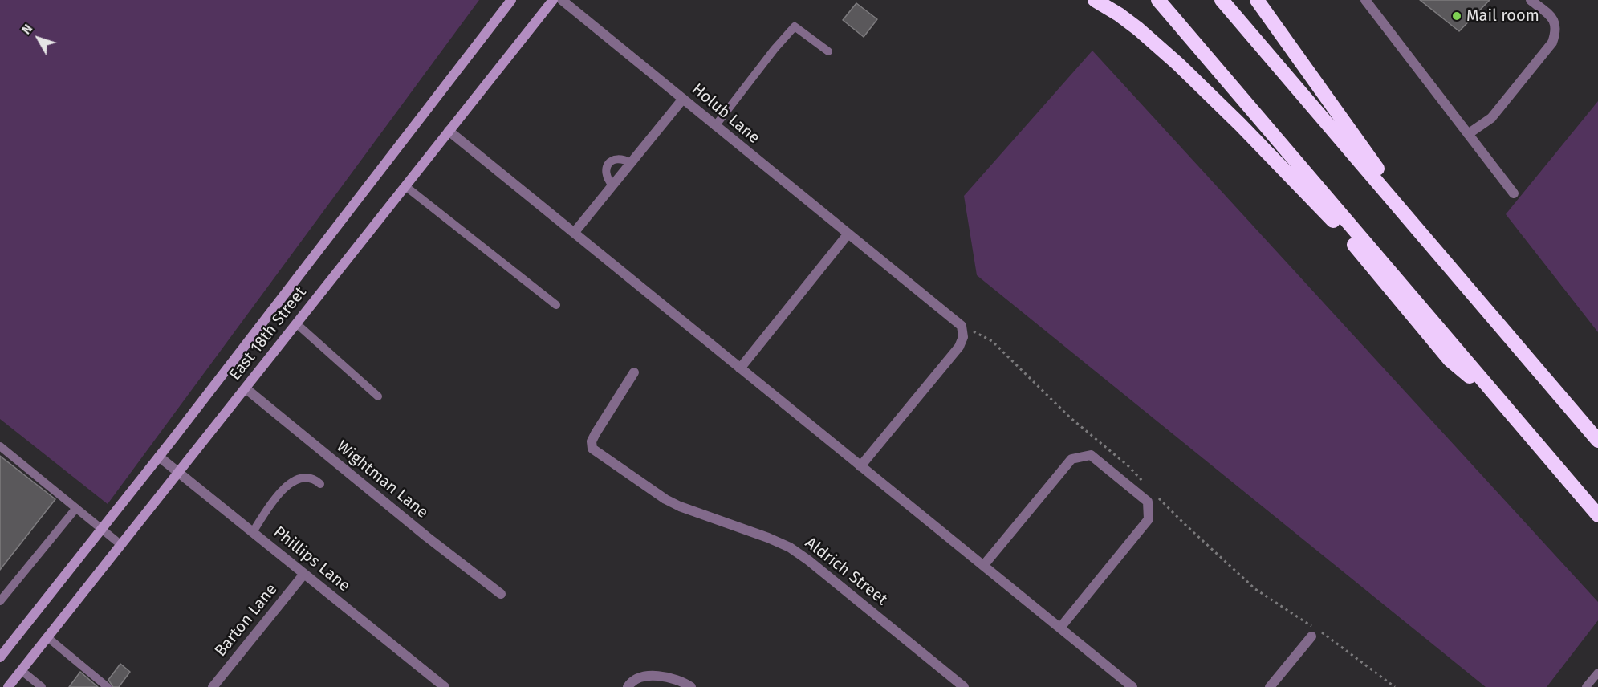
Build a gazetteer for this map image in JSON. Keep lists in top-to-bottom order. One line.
{"streets":{"main road":["East 18th Street"],"street":["Holub Lane","Wightman Lane","Phillips Lane","Aldrich Street","Barton Lane"]},"crossings":[["East 18th Street","Wightman Lane"],["East 18th Street","Phillips Lane"],["Phillips Lane","Barton Lane"]],"places":["Mail room"],"north":"top left"}
